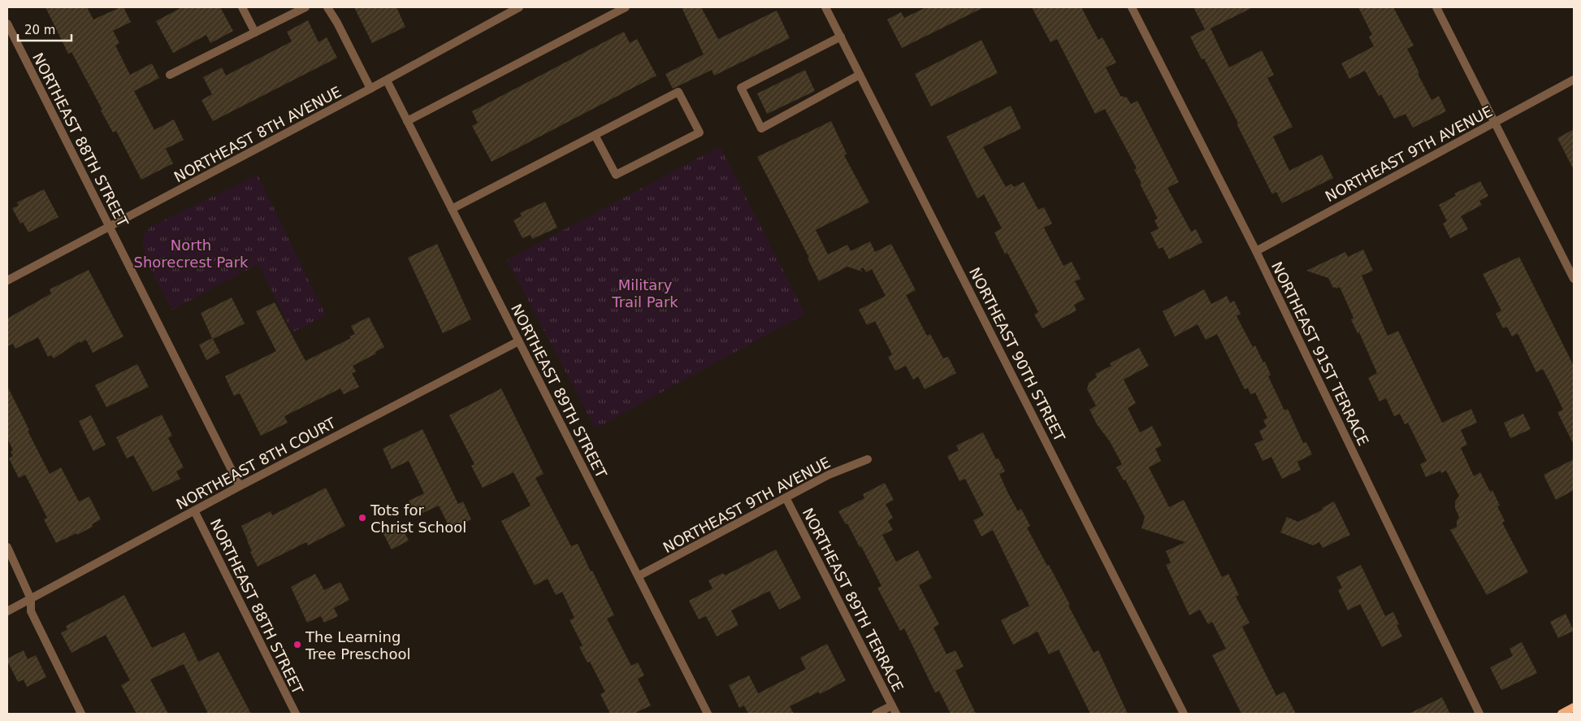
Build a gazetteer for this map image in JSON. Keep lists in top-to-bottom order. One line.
{"streets":{"street":["NORTHEAST 8TH AVENUE","NORTHEAST 88TH STREET","NORTHEAST 9TH AVENUE","NORTHEAST 91ST TERRACE","NORTHEAST 90TH STREET","NORTHEAST 89TH STREET","NORTHEAST 8TH COURT","NORTHEAST 89TH TERRACE"]},"crossings":[["NORTHEAST 8TH AVENUE","NORTHEAST 88TH STREET"],["NORTHEAST 8TH AVENUE","NORTHEAST 89TH STREET"],["NORTHEAST 88TH STREET","NORTHEAST 8TH COURT"],["NORTHEAST 9TH AVENUE","NORTHEAST 91ST TERRACE"],["NORTHEAST 9TH AVENUE","NORTHEAST 89TH STREET"],["NORTHEAST 9TH AVENUE","NORTHEAST 89TH TERRACE"],["NORTHEAST 89TH STREET","NORTHEAST 8TH COURT"]],"parks":["North Shorecrest Park","Military Trail Park"],"places":["Tots for Christ School","The Learning Tree Preschool"],"scale_bar":"20 m"}
